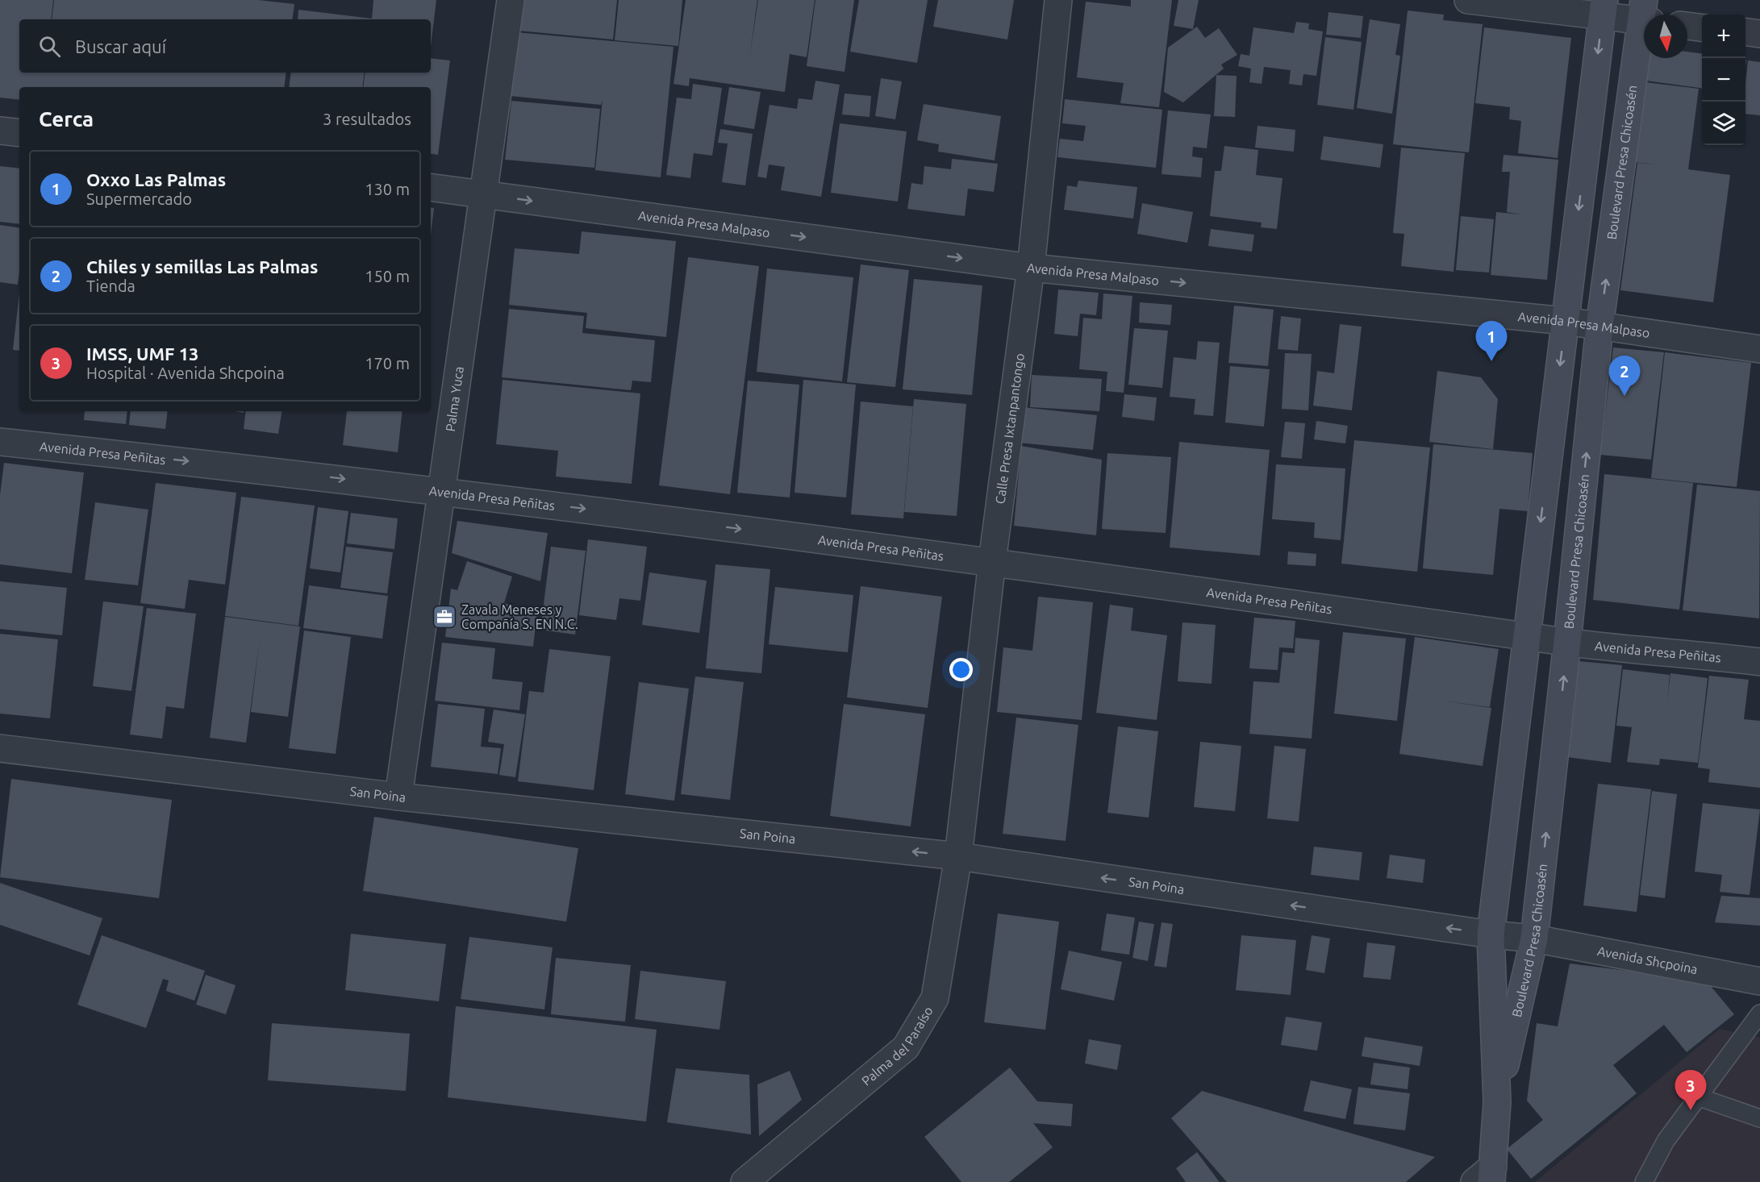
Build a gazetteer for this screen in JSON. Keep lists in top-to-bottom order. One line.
{"streets":{"main road":["Boulevard Presa Chicoasén"],"street":["Avenida Presa Malpaso","Palma Yuca","Calle Presa Ixtanpantongo","Avenida Presa Peñitas","San Poina","Avenida Shcpoina","Palma del Paraíso"]},"crossings":[["Boulevard Presa Chicoasén","Avenida Presa Malpaso"],["Boulevard Presa Chicoasén","Avenida Presa Peñitas"],["Boulevard Presa Chicoasén","San Poina"],["Boulevard Presa Chicoasén","Avenida Shcpoina"],["Avenida Presa Malpaso","Palma Yuca"],["Avenida Presa Malpaso","Calle Presa Ixtanpantongo"],["Palma Yuca","Avenida Presa Peñitas"],["Palma Yuca","San Poina"],["Calle Presa Ixtanpantongo","Avenida Presa Peñitas"],["Calle Presa Ixtanpantongo","San Poina"],["Calle Presa Ixtanpantongo","Palma del Paraíso"],["San Poina","Avenida Shcpoina"],["San Poina","Palma del Paraíso"]],"one_way":["Avenida Presa Malpaso","Avenida Presa Peñitas","San Poina"],"places":{"office":["Zavala Meneses y Compañía S. EN N.C."]},"north":"bottom","page":{"map_buttons":["+","−"],"search":"Buscar aquí","heading":["Cerca","3 resultados"],"list":[{"mark":"1","name":"Oxxo Las Palmas","note":"Supermercado","value":"130 m"},{"mark":"2","name":"Chiles y semillas Las Palmas","note":"Tienda","value":"150 m"},{"mark":"3","name":"IMSS, UMF 13","note":"Hospital · Avenida Shcpoina","value":"170 m"}],"pins":["1","2","3"]}}
